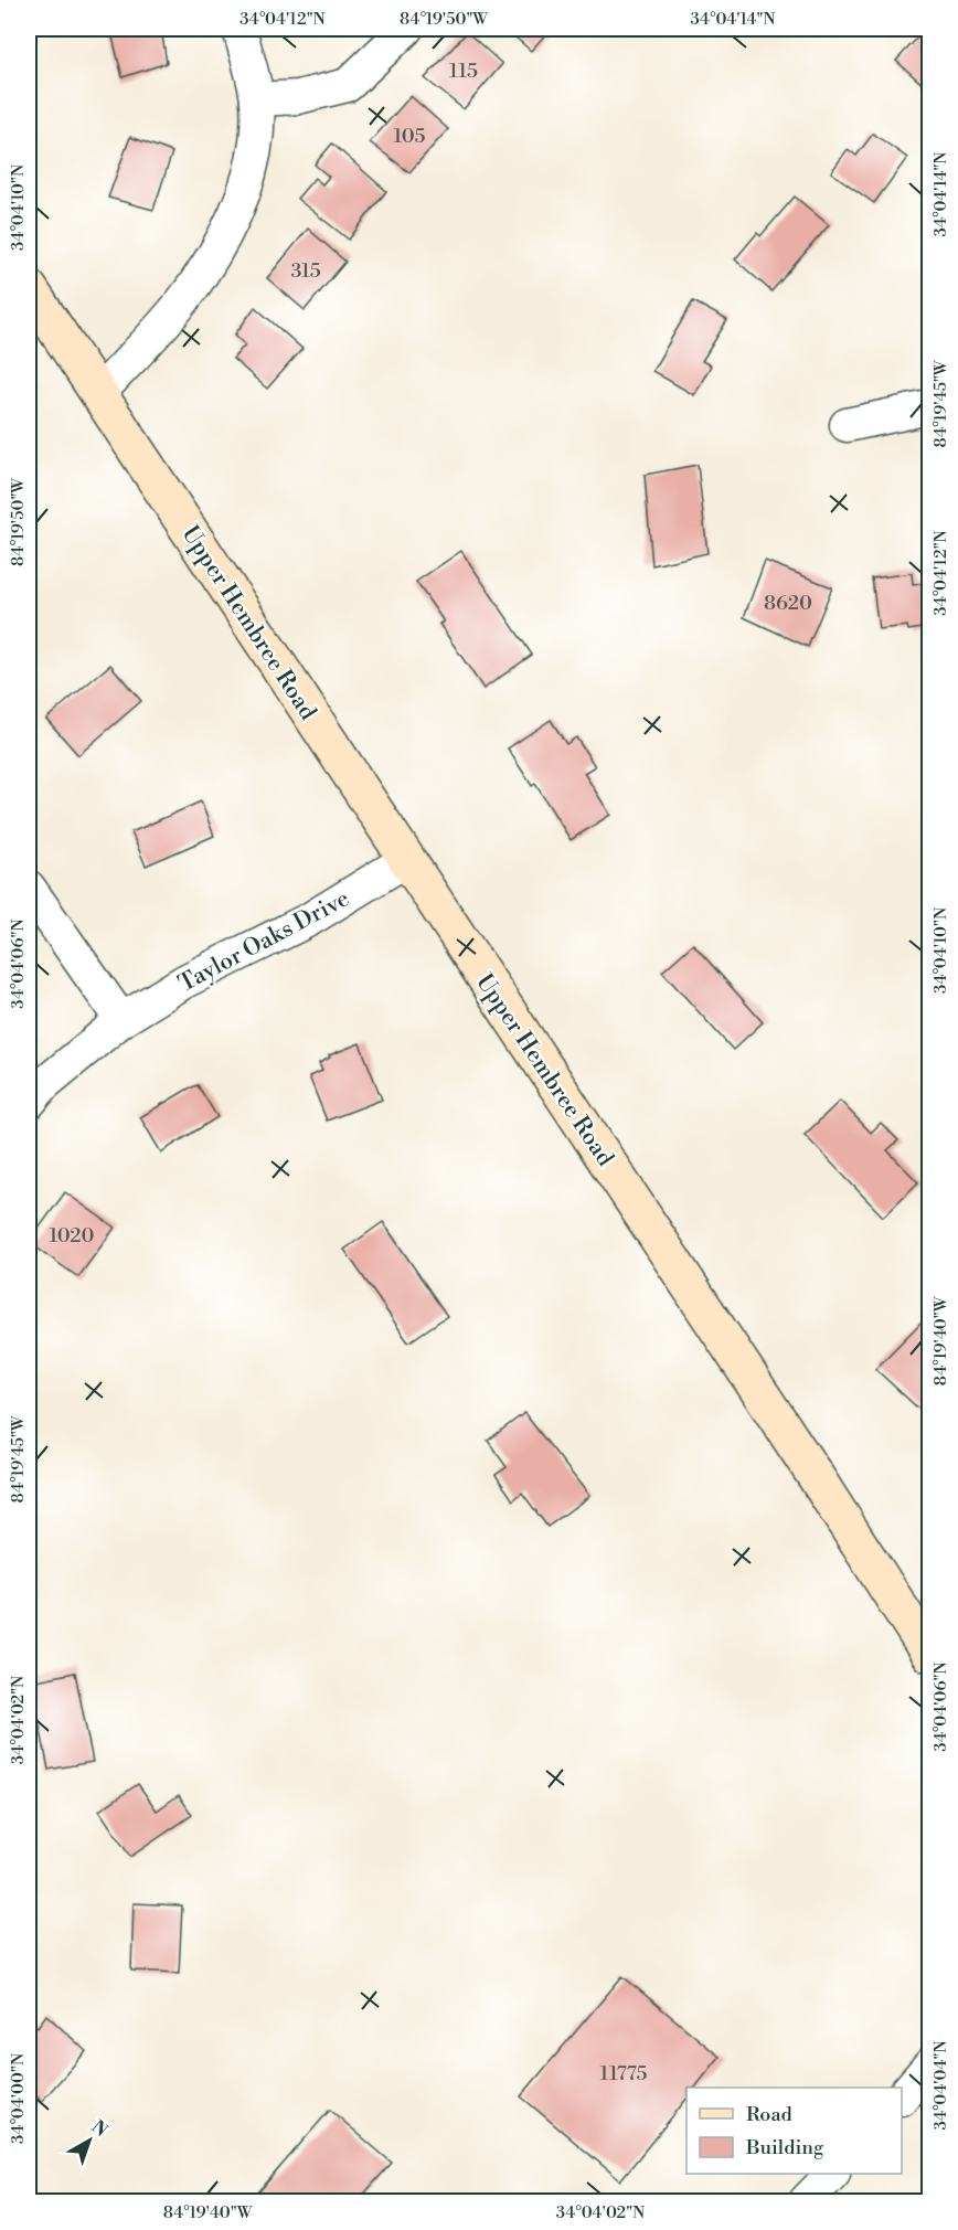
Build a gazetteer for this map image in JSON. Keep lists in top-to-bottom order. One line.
{"streets":{"street":["Upper Hembree Road","Taylor Oaks Drive"]},"crossings":[["Upper Hembree Road","Taylor Oaks Drive"]],"house_numbers":["115","105","315","8620","1020","11775"],"legend":["Road","Building"],"north":"top right","coordinates":["34°04'12\"N","84°19'50\"W","34°04'14\"N","34°04'10\"N","84°19'45\"W","34°04'06\"N","84°19'40\"W","34°04'02\"N","34°04'04\"N","34°04'00\"N"]}
